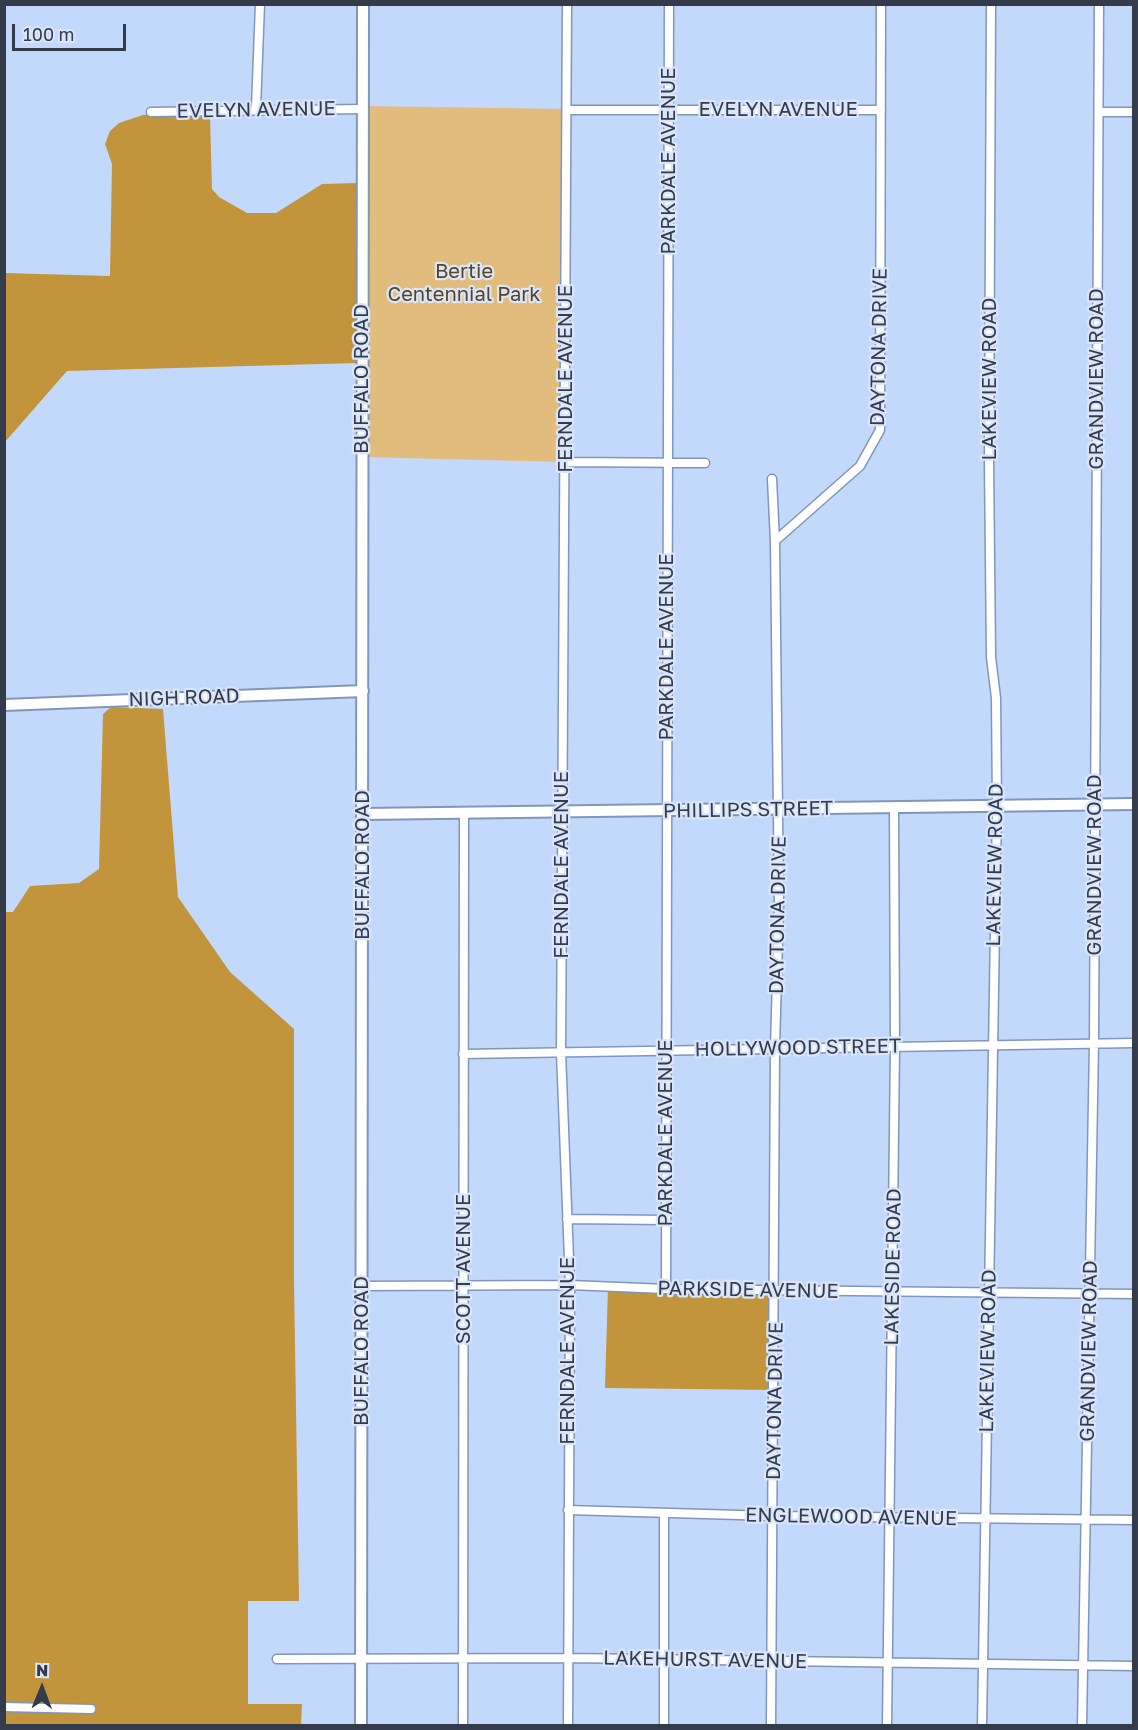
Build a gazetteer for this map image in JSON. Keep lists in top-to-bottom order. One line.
{"streets":{"street":["EVELYN AVENUE","PARKDALE AVENUE","DAYTONA DRIVE","BUFFALO ROAD","FERNDALE AVENUE","LAKEVIEW ROAD","GRANDVIEW ROAD","NIGH ROAD","PHILLIPS STREET","HOLLYWOOD STREET","LAKESIDE ROAD","SCOTT AVENUE","PARKSIDE AVENUE","ENGLEWOOD AVENUE","LAKEHURST AVENUE"]},"crossings":[["EVELYN AVENUE","PARKDALE AVENUE"],["EVELYN AVENUE","DAYTONA DRIVE"],["EVELYN AVENUE","BUFFALO ROAD"],["EVELYN AVENUE","FERNDALE AVENUE"],["PARKDALE AVENUE","PHILLIPS STREET"],["PARKDALE AVENUE","HOLLYWOOD STREET"],["PARKDALE AVENUE","PARKSIDE AVENUE"],["DAYTONA DRIVE","PHILLIPS STREET"],["DAYTONA DRIVE","HOLLYWOOD STREET"],["DAYTONA DRIVE","PARKSIDE AVENUE"],["DAYTONA DRIVE","ENGLEWOOD AVENUE"],["DAYTONA DRIVE","LAKEHURST AVENUE"],["BUFFALO ROAD","NIGH ROAD"],["BUFFALO ROAD","PHILLIPS STREET"],["BUFFALO ROAD","PARKSIDE AVENUE"],["BUFFALO ROAD","LAKEHURST AVENUE"],["FERNDALE AVENUE","PHILLIPS STREET"],["FERNDALE AVENUE","HOLLYWOOD STREET"],["FERNDALE AVENUE","PARKSIDE AVENUE"],["FERNDALE AVENUE","ENGLEWOOD AVENUE"],["FERNDALE AVENUE","LAKEHURST AVENUE"],["LAKEVIEW ROAD","PHILLIPS STREET"],["LAKEVIEW ROAD","HOLLYWOOD STREET"],["LAKEVIEW ROAD","PARKSIDE AVENUE"],["LAKEVIEW ROAD","ENGLEWOOD AVENUE"],["LAKEVIEW ROAD","LAKEHURST AVENUE"],["GRANDVIEW ROAD","PHILLIPS STREET"],["GRANDVIEW ROAD","HOLLYWOOD STREET"],["GRANDVIEW ROAD","PARKSIDE AVENUE"],["GRANDVIEW ROAD","ENGLEWOOD AVENUE"],["GRANDVIEW ROAD","LAKEHURST AVENUE"],["PHILLIPS STREET","LAKESIDE ROAD"],["PHILLIPS STREET","SCOTT AVENUE"],["HOLLYWOOD STREET","LAKESIDE ROAD"],["HOLLYWOOD STREET","SCOTT AVENUE"],["LAKESIDE ROAD","PARKSIDE AVENUE"],["LAKESIDE ROAD","ENGLEWOOD AVENUE"],["LAKESIDE ROAD","LAKEHURST AVENUE"],["SCOTT AVENUE","PARKSIDE AVENUE"],["SCOTT AVENUE","LAKEHURST AVENUE"]],"parks":["Bertie Centennial Park"],"scale_bar":"100 m","north":"top"}
